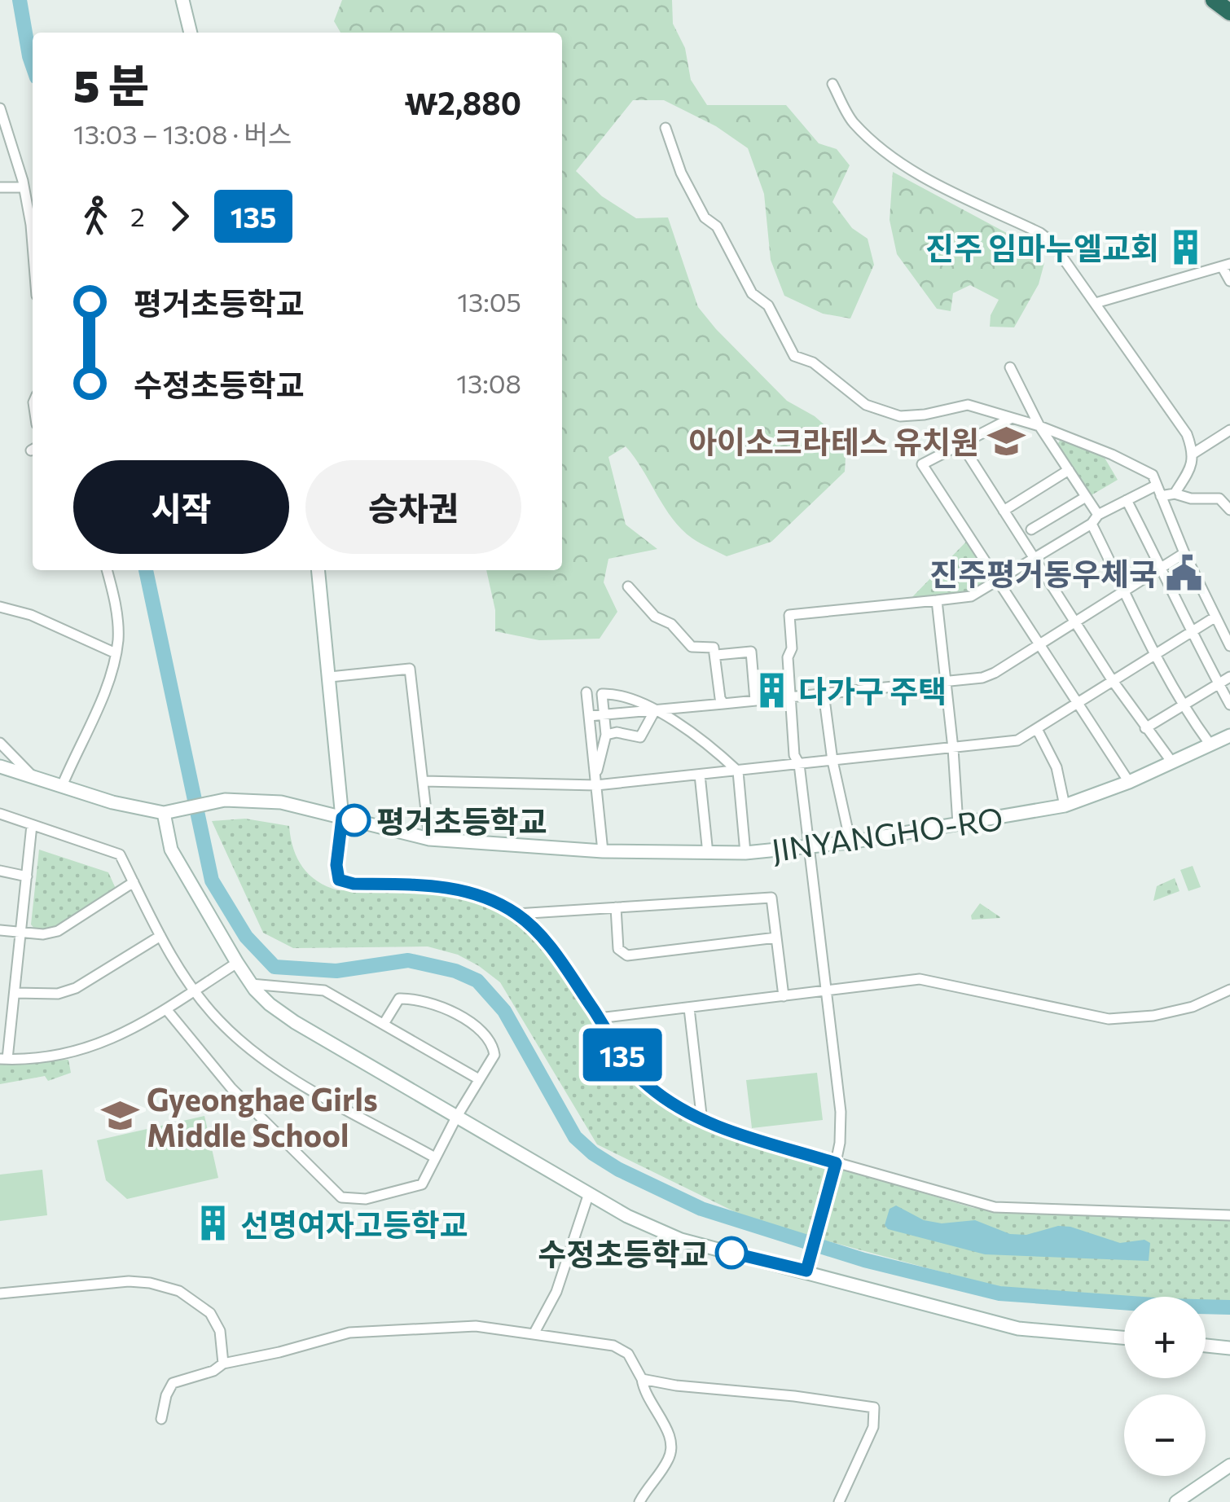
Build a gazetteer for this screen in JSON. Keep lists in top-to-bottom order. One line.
{"streets":{"street":["JINYANGHO-RO"]},"places":{"building":["진주 임마누엘교회","다가구 주택","선명여자고등학교"],"school or university":["아이소크라테스 유치원","Gyeonghae Girls Middle School"],"public building":["진주평거동우체국"],"other":["평거초등학교","수정초등학교"]},"lines":["bus line 135"],"page":{"on_map":"135","heading":["5 분","13:03 – 13:08 · 버스","₩2,880"],"legs":["2","135"],"list":[{"name":"평거초등학교","value":"13:05"},{"name":"수정초등학교","value":"13:08"}],"buttons":["시작","승차권"],"map_buttons":["+","−"]}}
